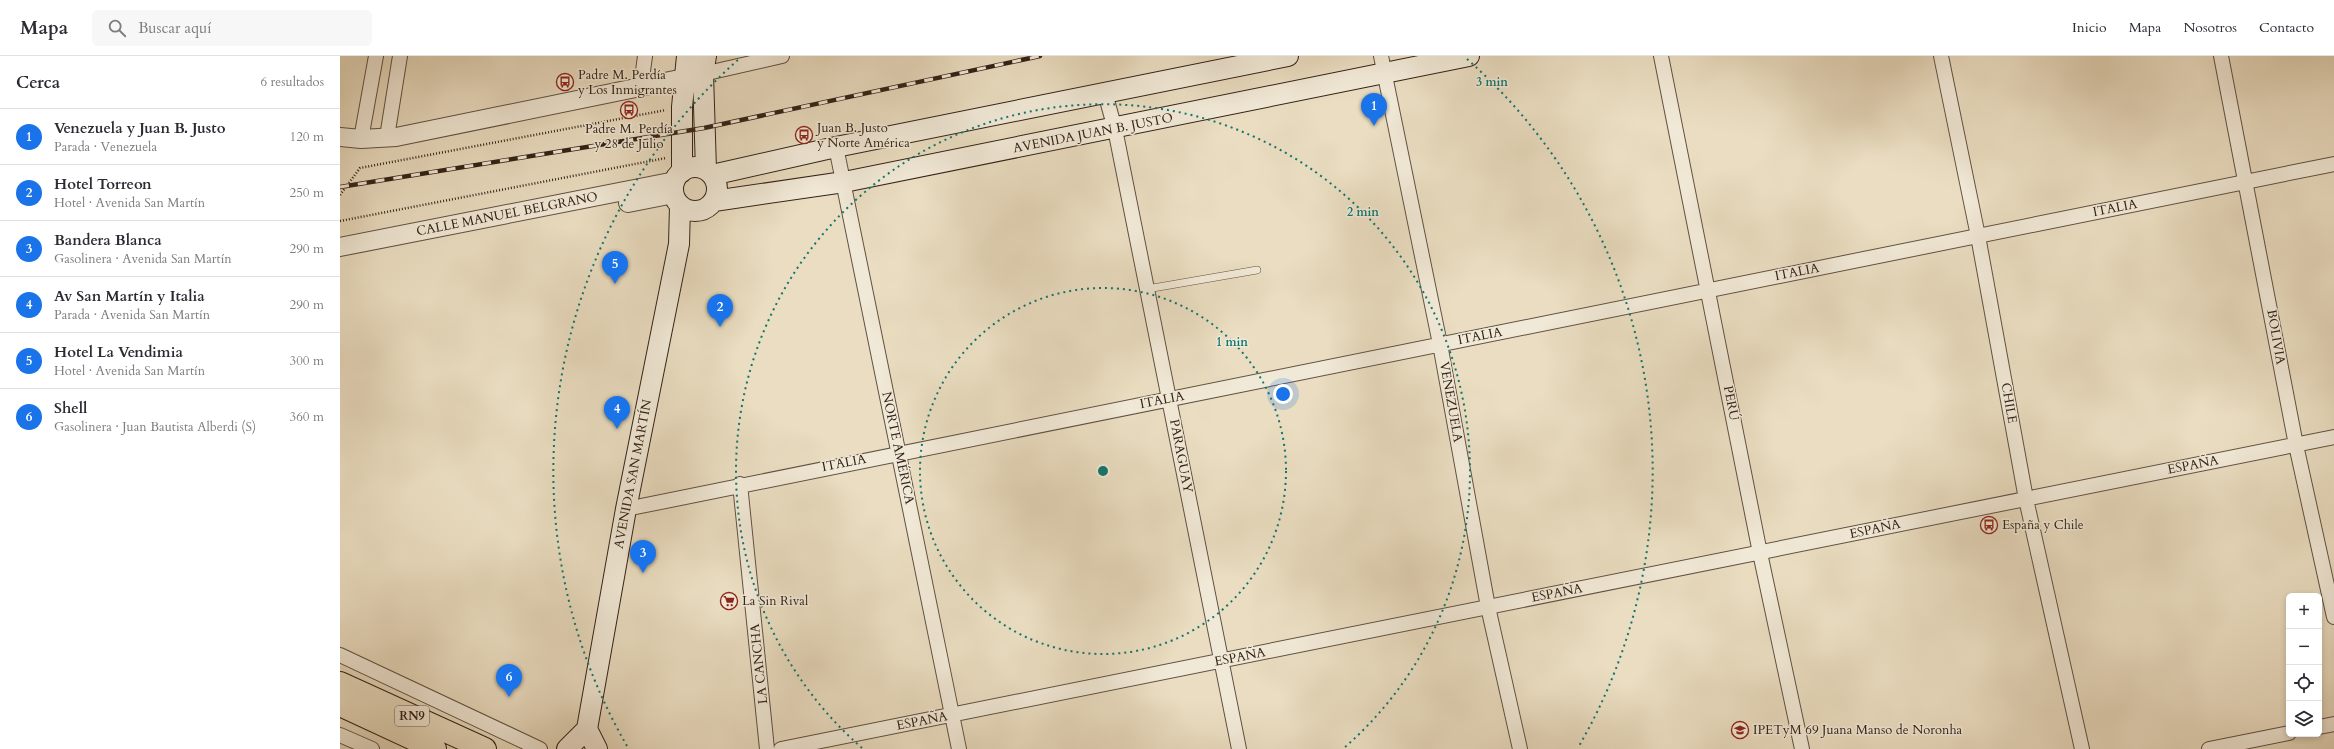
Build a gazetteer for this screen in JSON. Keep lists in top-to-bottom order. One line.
{"streets":{"highway":["RN9"],"main road":["AVENIDA JUAN B. JUSTO","AVENIDA SAN MARTÍN"],"street":["ITALIA","CALLE MANUEL BELGRANO","BOLIVIA","VENEZUELA","PERÚ","CHILE","NORTE AMÉRICA","PARAGUAY","ESPAÑA","LA CANCHA"]},"crossings":[["AVENIDA JUAN B. JUSTO","CALLE MANUEL BELGRANO"],["AVENIDA JUAN B. JUSTO","VENEZUELA"],["AVENIDA JUAN B. JUSTO","NORTE AMÉRICA"],["AVENIDA JUAN B. JUSTO","PARAGUAY"],["AVENIDA JUAN B. JUSTO","AVENIDA SAN MARTÍN"],["ITALIA","BOLIVIA"],["ITALIA","VENEZUELA"],["ITALIA","PERÚ"],["ITALIA","CHILE"],["ITALIA","NORTE AMÉRICA"],["ITALIA","PARAGUAY"],["ITALIA","AVENIDA SAN MARTÍN"],["ITALIA","LA CANCHA"],["CALLE MANUEL BELGRANO","AVENIDA SAN MARTÍN"],["BOLIVIA","ESPAÑA"],["VENEZUELA","ESPAÑA"],["PERÚ","ESPAÑA"],["CHILE","ESPAÑA"],["NORTE AMÉRICA","ESPAÑA"],["PARAGUAY","ESPAÑA"]],"places":{"bus stop":["Padre M. Perdía y Los Inmigrantes","Padre M. Perdía y 28 de Julio","Juan B. Justo y Norte América","España y Chile"],"supermarket":["La Sin Rival"],"school or university":["IPETyM 69 Juana Manso de Noronha"]},"page":{"header":"Mapa","search":"Buscar aquí","nav":["Inicio","Mapa","Nosotros","Contacto"],"heading":["Cerca","6 resultados"],"pins":["1","5","2","4","3","6"],"list":[{"mark":"1","name":"Venezuela y Juan B. Justo","note":"Parada · Venezuela","value":"120 m"},{"mark":"2","name":"Hotel Torreon","note":"Hotel · Avenida San Martín","value":"250 m"},{"mark":"3","name":"Bandera Blanca","note":"Gasolinera · Avenida San Martín","value":"290 m"},{"mark":"4","name":"Av San Martín y Italia","note":"Parada · Avenida San Martín","value":"290 m"},{"mark":"5","name":"Hotel La Vendimia","note":"Hotel · Avenida San Martín","value":"300 m"},{"mark":"6","name":"Shell","note":"Gasolinera · Juan Bautista Alberdi (S)","value":"360 m"}],"map_buttons":["+","−"]},"rings":["3 min","2 min","1 min"]}
